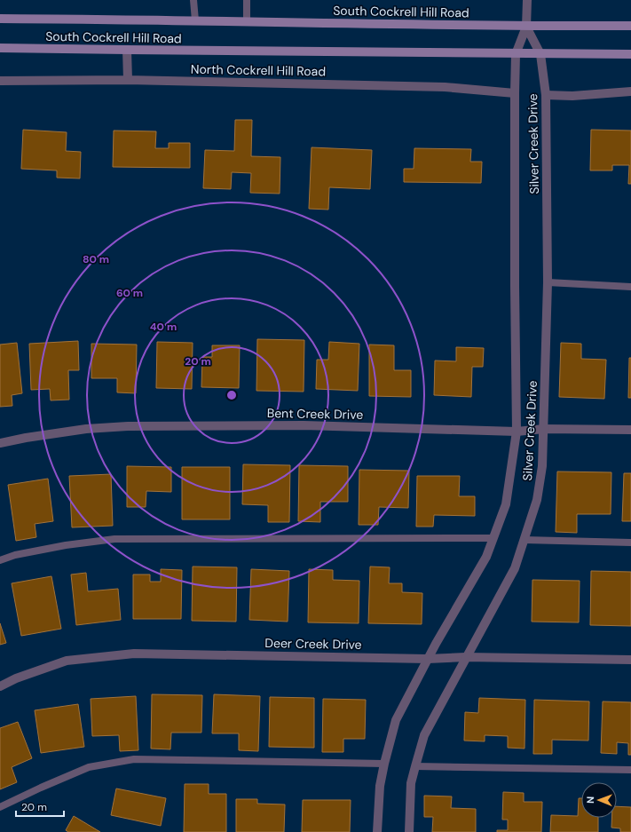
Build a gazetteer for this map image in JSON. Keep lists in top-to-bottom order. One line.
{"streets":{"main road":["South Cockrell Hill Road"],"street":["North Cockrell Hill Road","Silver Creek Drive","Bent Creek Drive","Deer Creek Drive"]},"crossings":[["South Cockrell Hill Road","Silver Creek Drive"],["North Cockrell Hill Road","Silver Creek Drive"],["Silver Creek Drive","Bent Creek Drive"],["Silver Creek Drive","Deer Creek Drive"]],"scale_bar":"20 m","north":"left","rings":["80 m","60 m","40 m","20 m"]}
